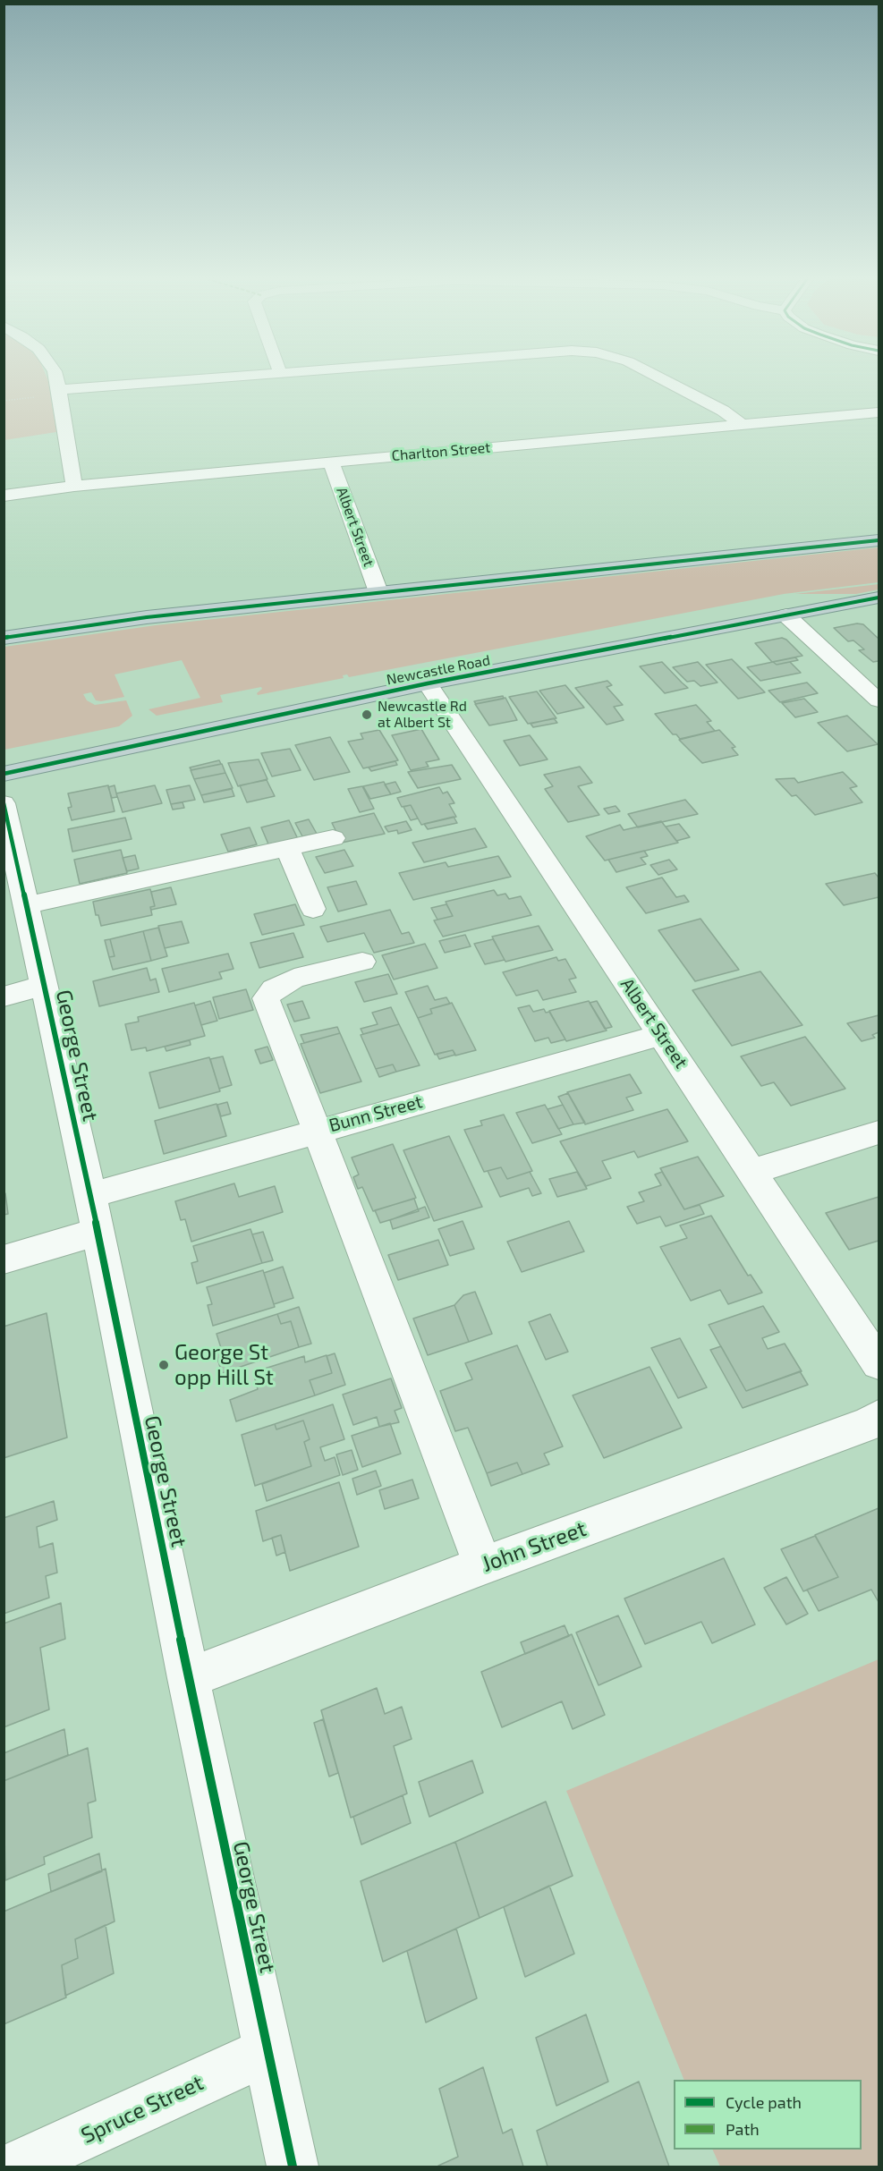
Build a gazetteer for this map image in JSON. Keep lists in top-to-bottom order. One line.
{"streets":{"highway":["Newcastle Road"],"street":["Charlton Street","Albert Street","George Street","Bunn Street","John Street","Spruce Street"]},"crossings":[["Charlton Street","Albert Street"],["Albert Street","Newcastle Road"],["Albert Street","Bunn Street"],["George Street","Bunn Street"],["George Street","John Street"],["George Street","Spruce Street"]],"places":["Newcastle Rd at Albert St","George St opp Hill St"],"legend":["Cycle path","Path"]}
